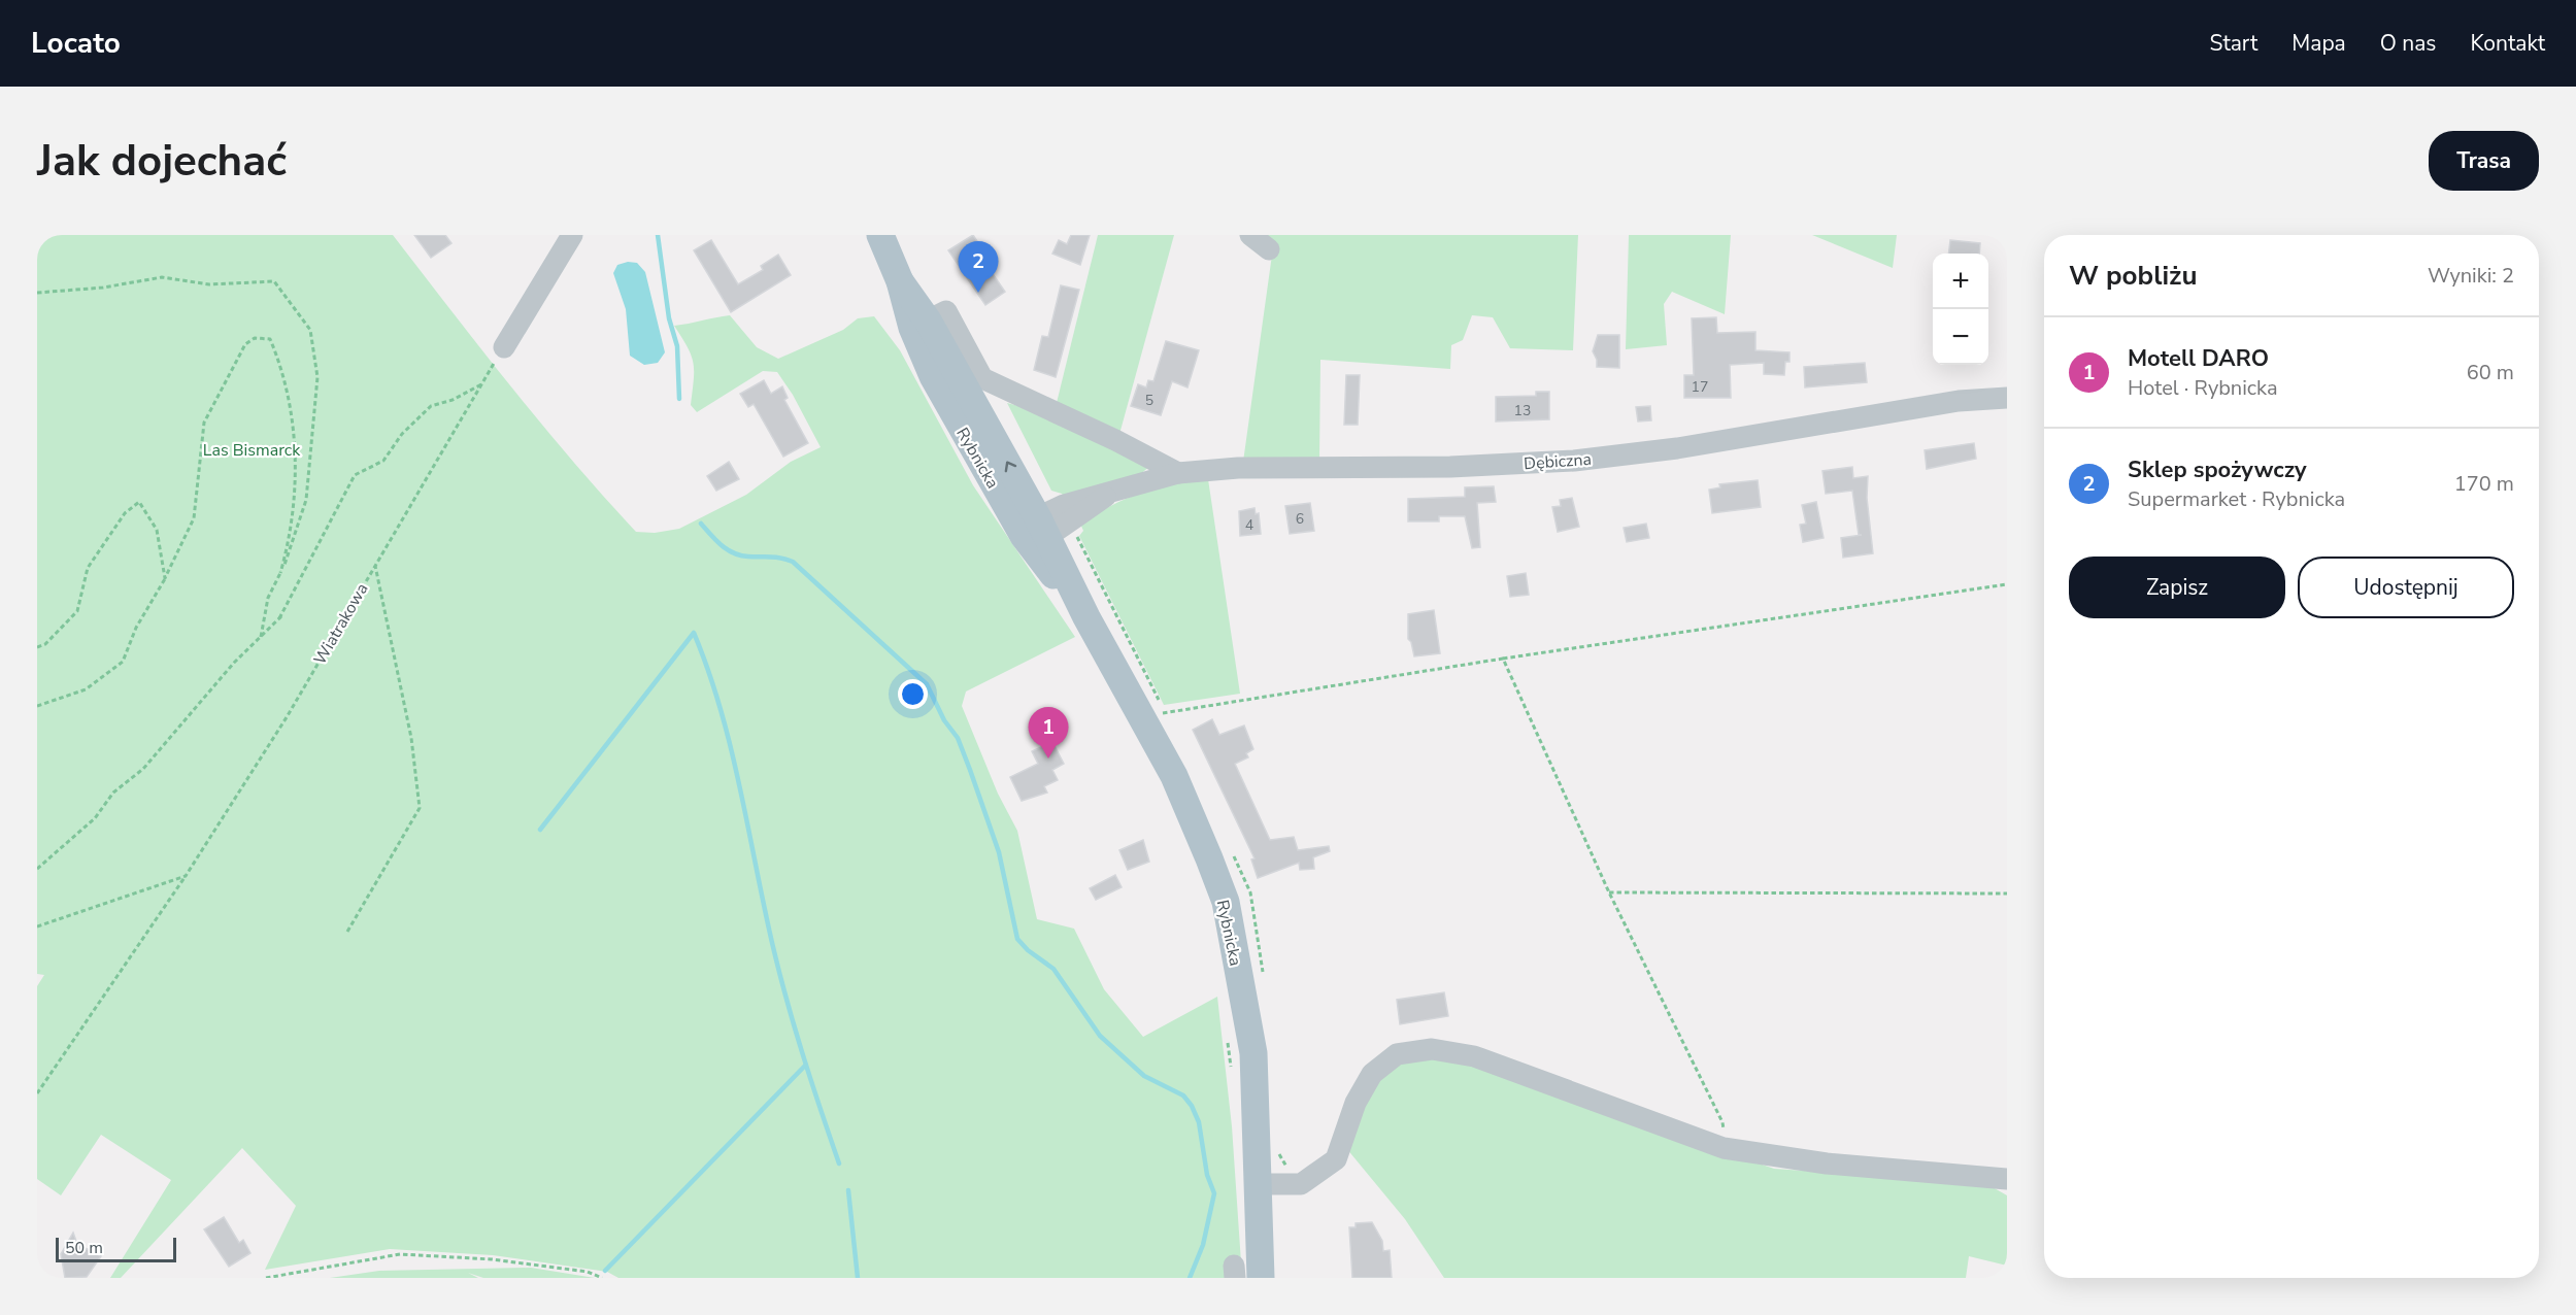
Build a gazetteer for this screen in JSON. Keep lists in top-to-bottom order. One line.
{"streets":{"main road":["Rybnicka"],"street":["Dębiczna"],"path":["Wiatrakowa"]},"crossings":[["Rybnicka","Dębiczna"]],"parks":["Las Bismarck"],"house_numbers":["17","5","13","6","4"],"scale_bar":"50 m","page":{"header":"Locato","nav":["Start","Mapa","O nas","Kontakt"],"buttons":["Trasa",["Zapisz","Udostępnij"]],"title":"Jak dojechać","heading":["W pobliżu","Wyniki: 2"],"pins":["2","1"],"map_buttons":["+","−"],"list":[{"mark":"1","name":"Motell DARO","note":"Hotel · Rybnicka","value":"60 m"},{"mark":"2","name":"Sklep spożywczy","note":"Supermarket · Rybnicka","value":"170 m"}],"scale":"50 m"}}
